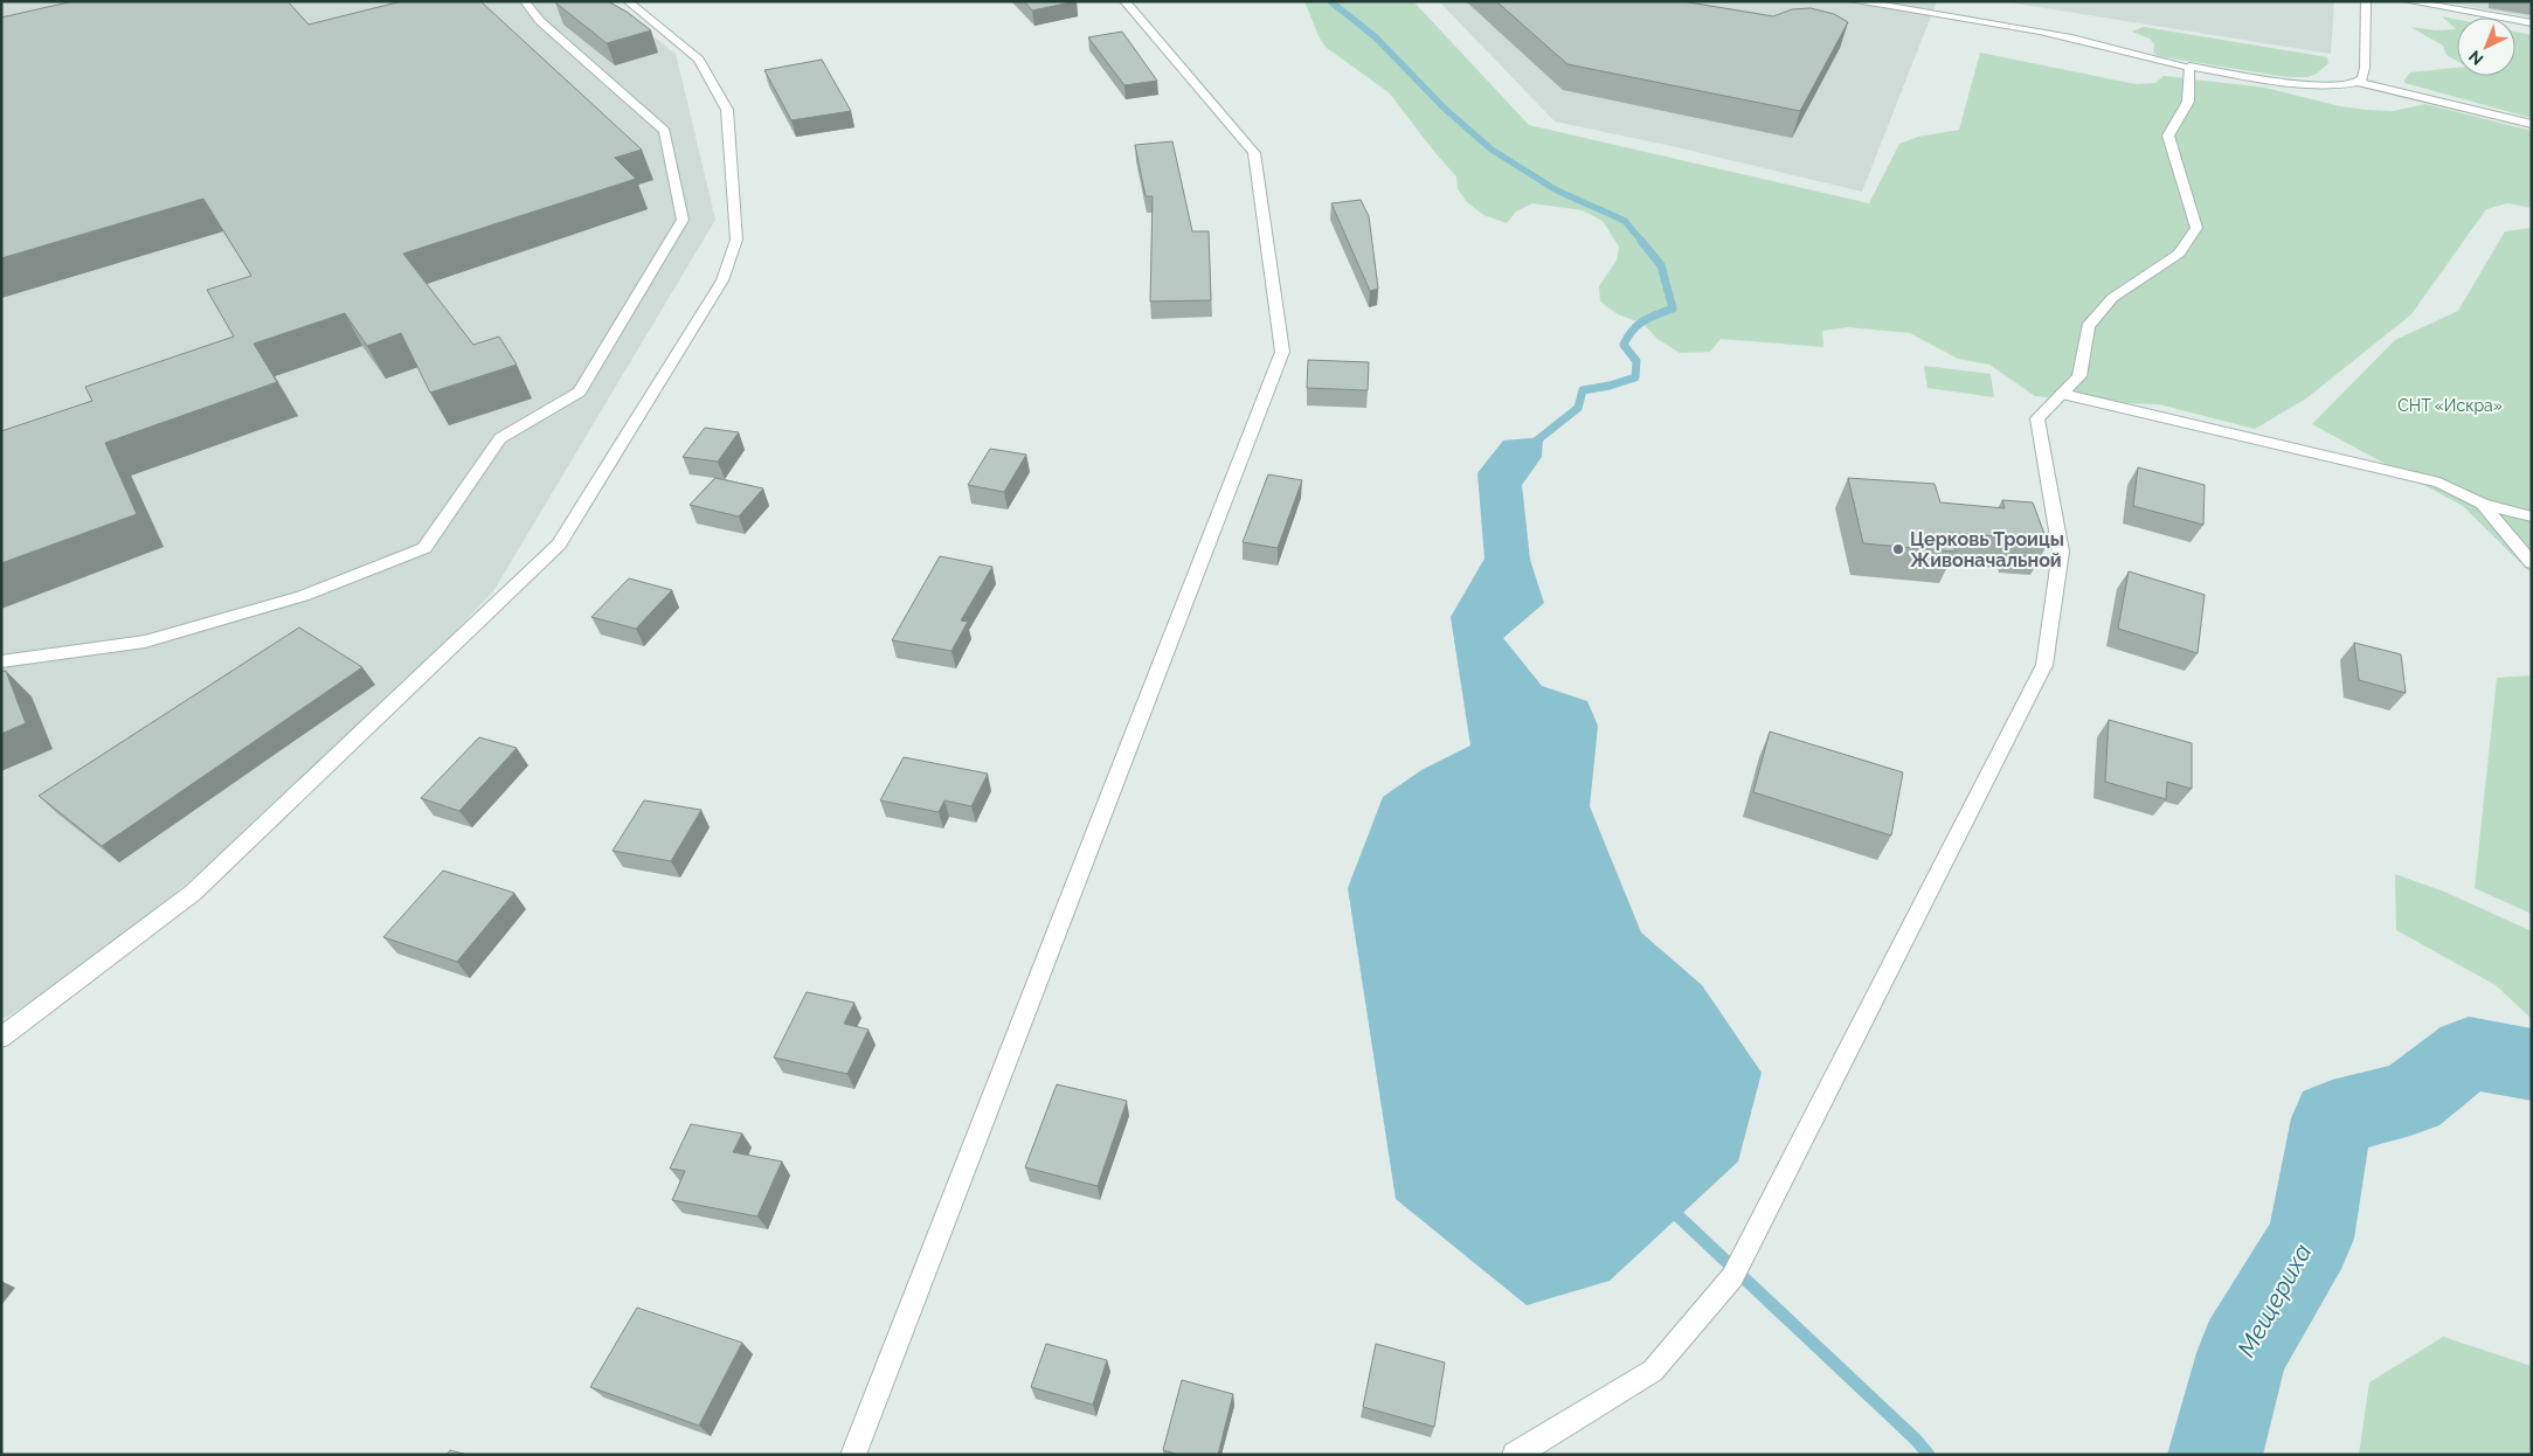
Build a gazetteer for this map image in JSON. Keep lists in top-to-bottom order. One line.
{"water":["Мещериха"],"parks":["СНТ «Искра»"],"places":["Церковь Троицы Живоначальной"],"north":"bottom left"}
